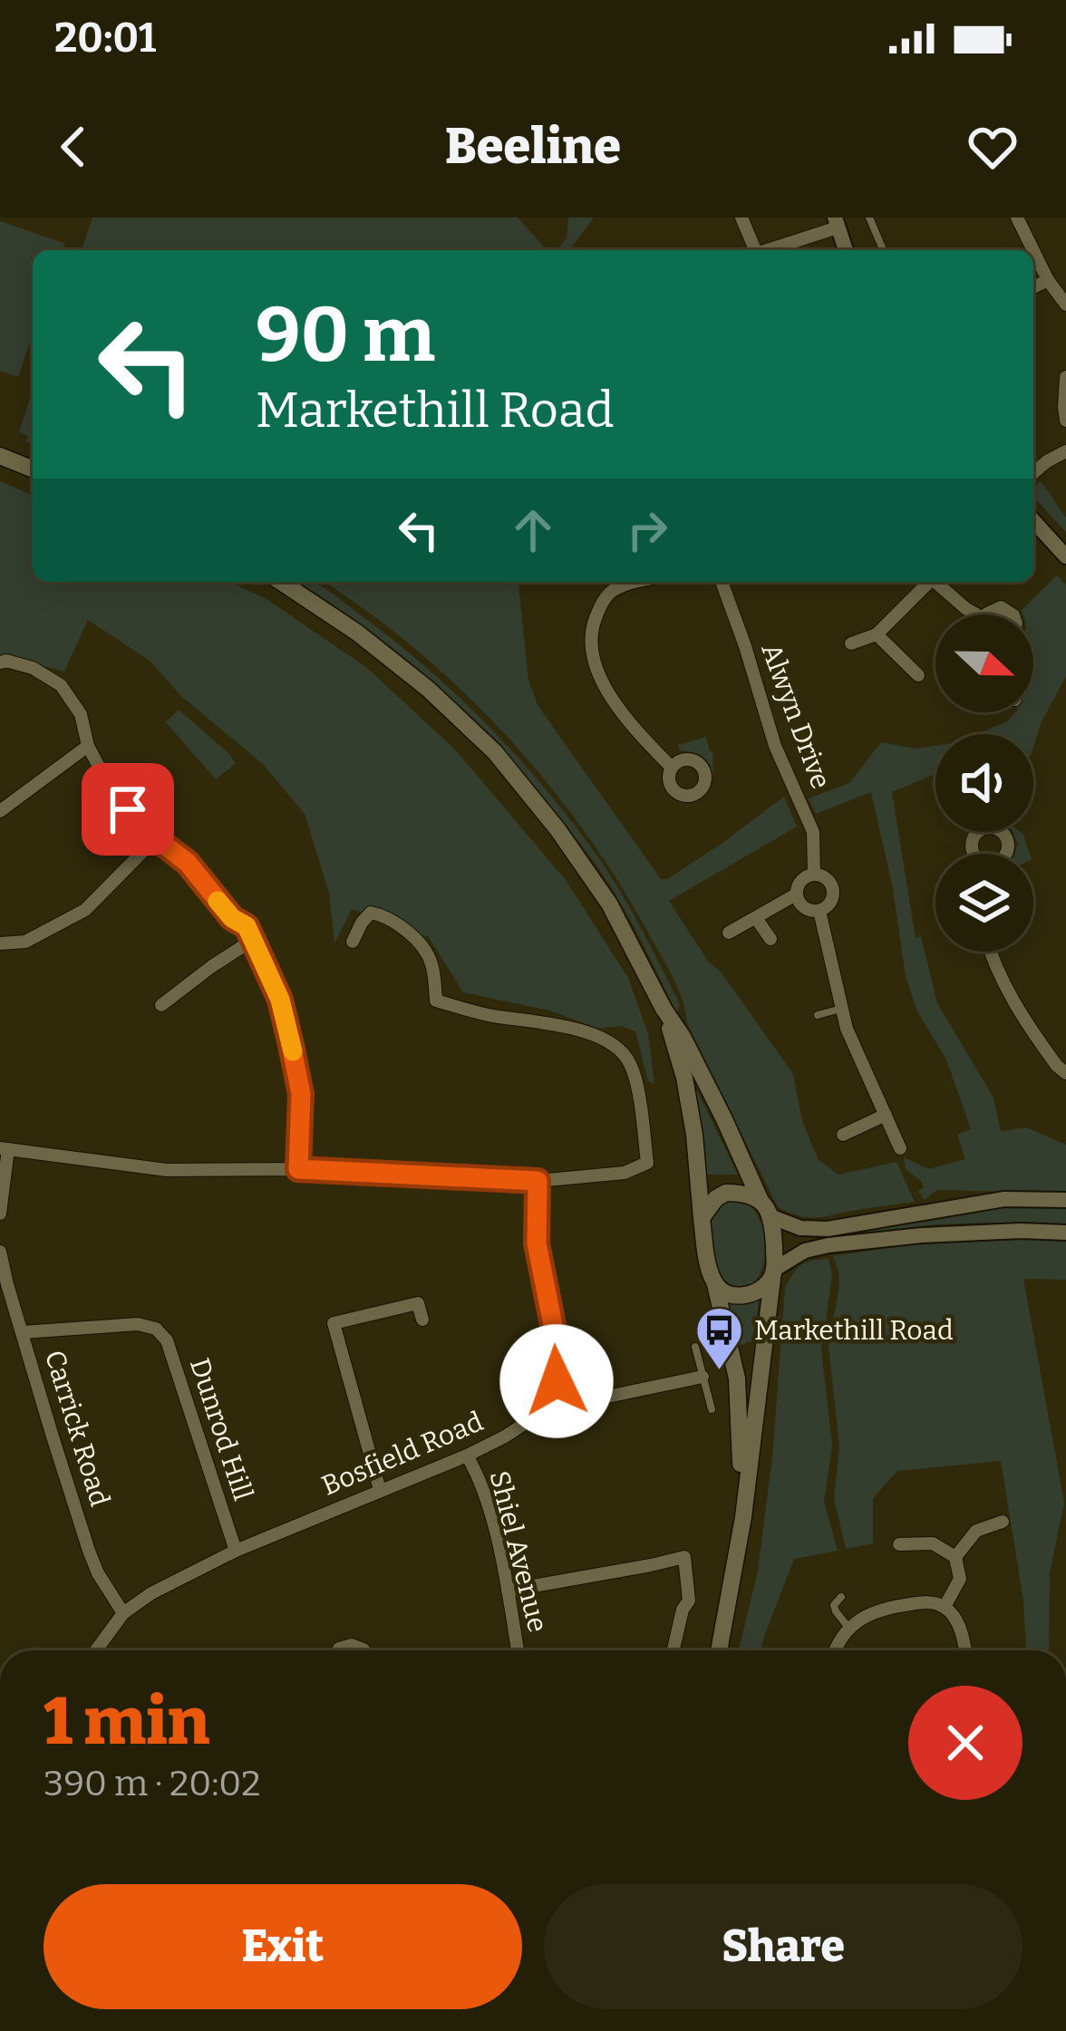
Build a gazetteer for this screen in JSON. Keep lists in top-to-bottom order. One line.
{"streets":{"street":["Alwyn Drive","Carrick Road","Dunrod Hill","Bosfield Road","Shiel Avenue"]},"crossings":[["Carrick Road","Dunrod Hill"],["Carrick Road","Bosfield Road"],["Dunrod Hill","Bosfield Road"],["Bosfield Road","Shiel Avenue"]],"places":{"bus stop":["Markethill Road"]},"north":"right","page":{"status":"20:01","header":"Beeline","turn":["90 m","Markethill Road"],"heading":["1 min","390 m · 20:02"],"buttons":["Exit","Share"]}}
